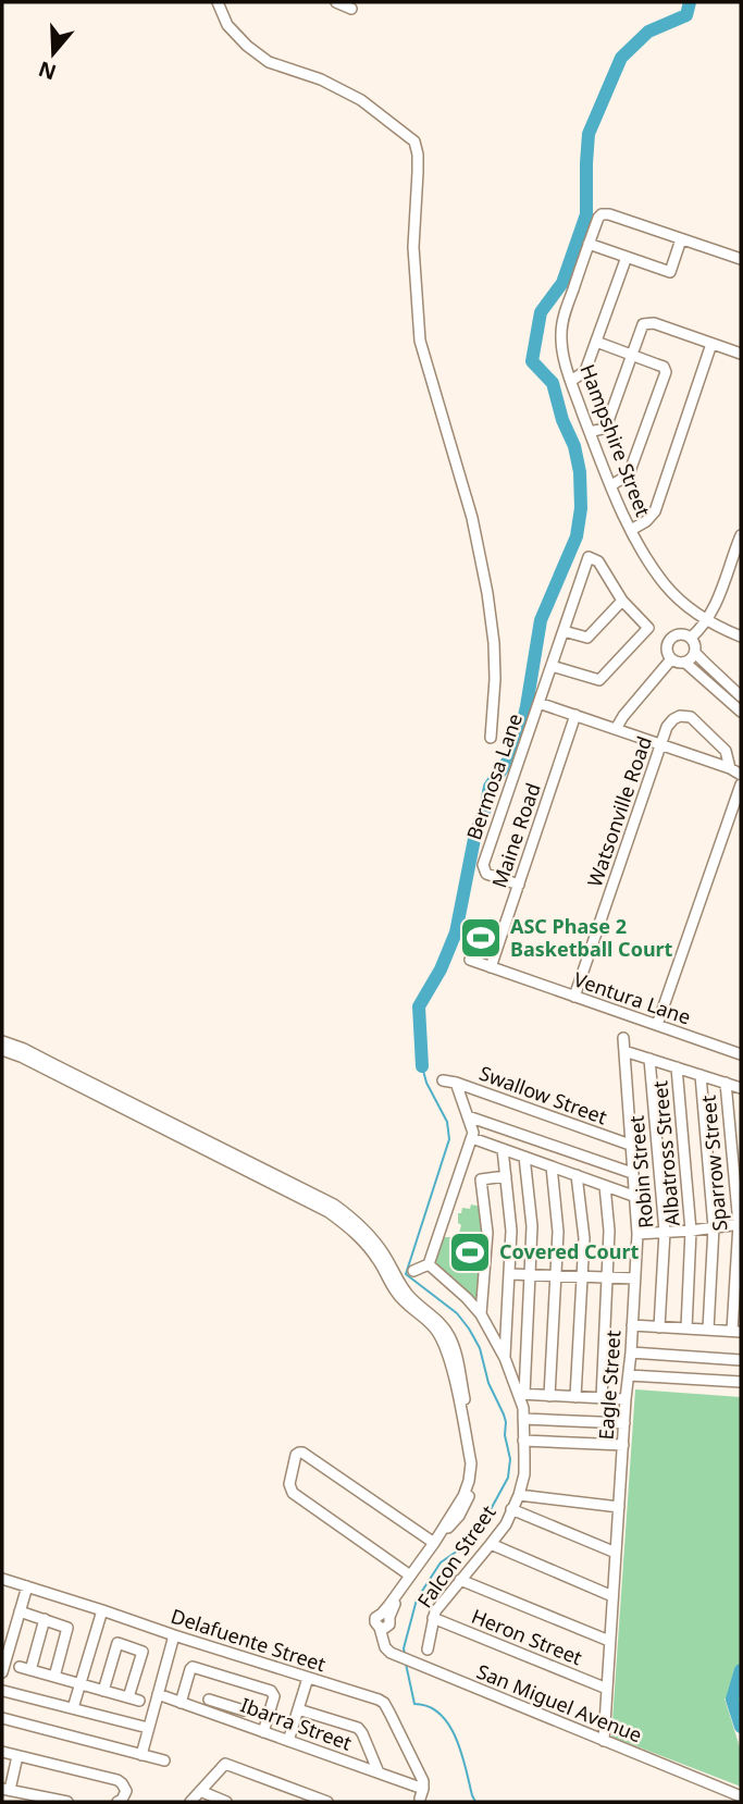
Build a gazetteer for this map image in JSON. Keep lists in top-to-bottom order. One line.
{"streets":{"street":["Hampshire Street","Bermosa Lane","Watsonville Road","Maine Road","Ventura Lane","Swallow Street","Albatross Street","Sparrow Street","Robin Street","Eagle Street","Falcon Street","Heron Street","Delafuente Street","San Miguel Avenue","Ibarra Street"]},"crossings":[["Bermosa Lane","Maine Road"],["Watsonville Road","Ventura Lane"],["Maine Road","Ventura Lane"],["Swallow Street","Eagle Street"],["Eagle Street","Heron Street"],["Eagle Street","San Miguel Avenue"],["Falcon Street","Heron Street"],["Delafuente Street","Ibarra Street"]],"places":{"sports":["ASC Phase 2 Basketball Court","Covered Court"]},"north":"bottom"}
